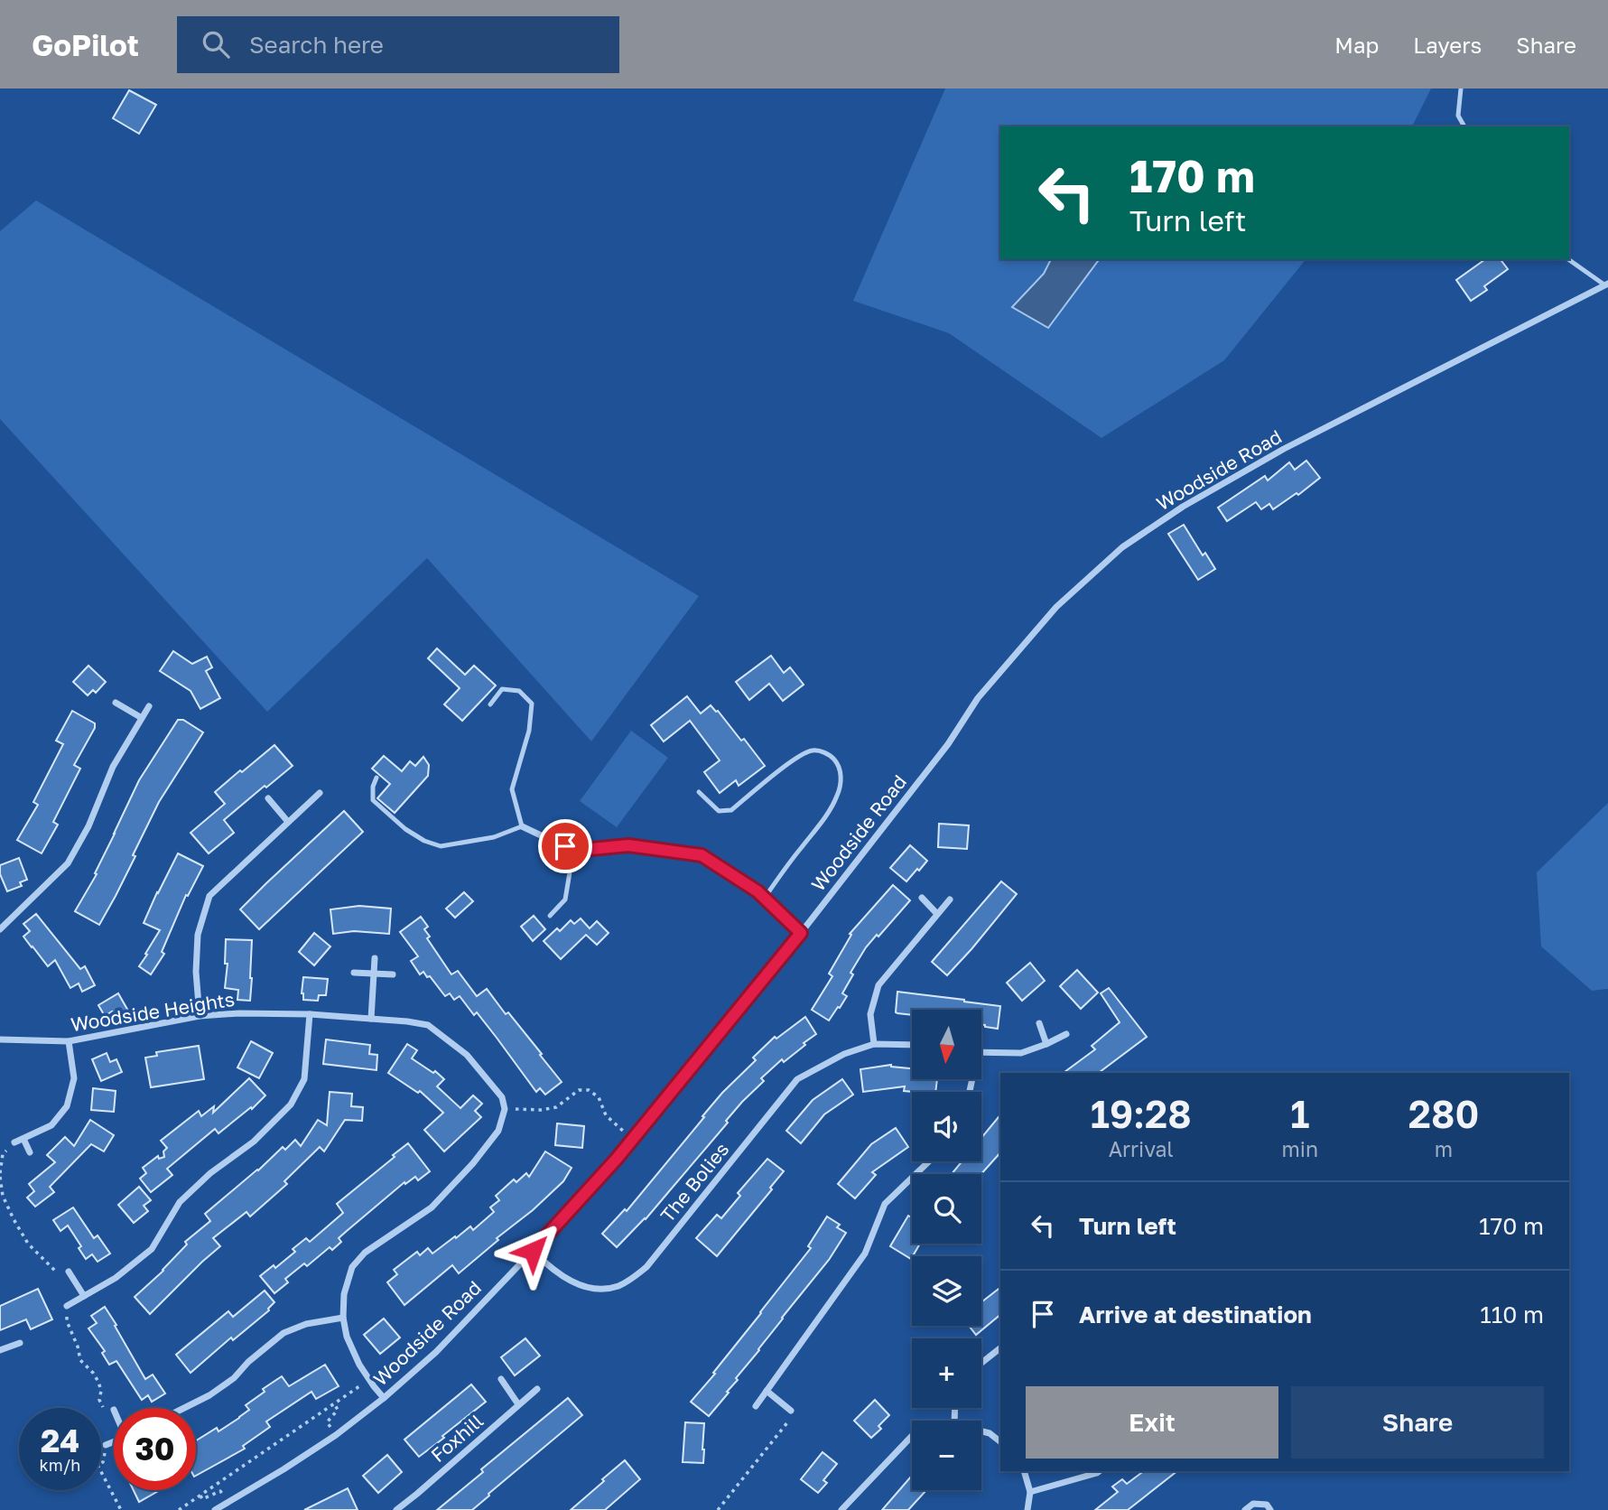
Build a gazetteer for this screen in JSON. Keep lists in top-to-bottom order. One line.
{"streets":{"street":["Woodside Road","Woodside Heights","The Bolies","Foxhill"]},"crossings":[["Woodside Road","The Bolies"]],"north":"bottom","page":{"header":"GoPilot","search":"Search here","nav":["Map","Layers","Share"],"turn":["170 m","Turn left"],"map_buttons":["+","−"],"eta":["19:28","Arrival","1","min","280","m"],"list":[{"name":"Turn left","value":"170 m"},{"name":"Arrive at destination","value":"110 m"}],"buttons":["Exit","Share"],"speed":"24 km/h","limit":"30"}}
